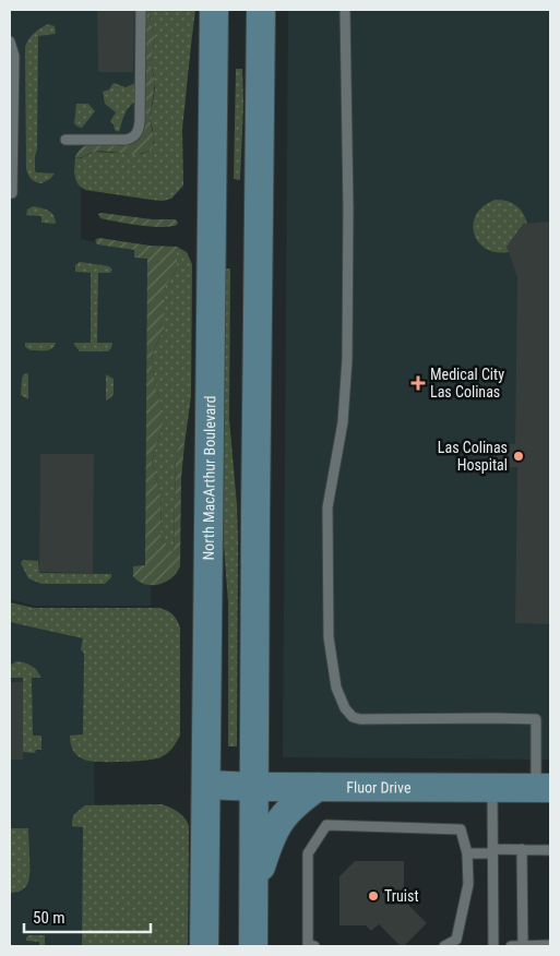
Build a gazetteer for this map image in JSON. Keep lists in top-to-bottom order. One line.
{"streets":{"main road":["North MacArthur Boulevard","Fluor Drive"]},"crossings":[["North MacArthur Boulevard","Fluor Drive"]],"places":{"health":["Medical City Las Colinas"],"other":["Las Colinas Hospital","Truist"]},"scale_bar":"50 m"}
